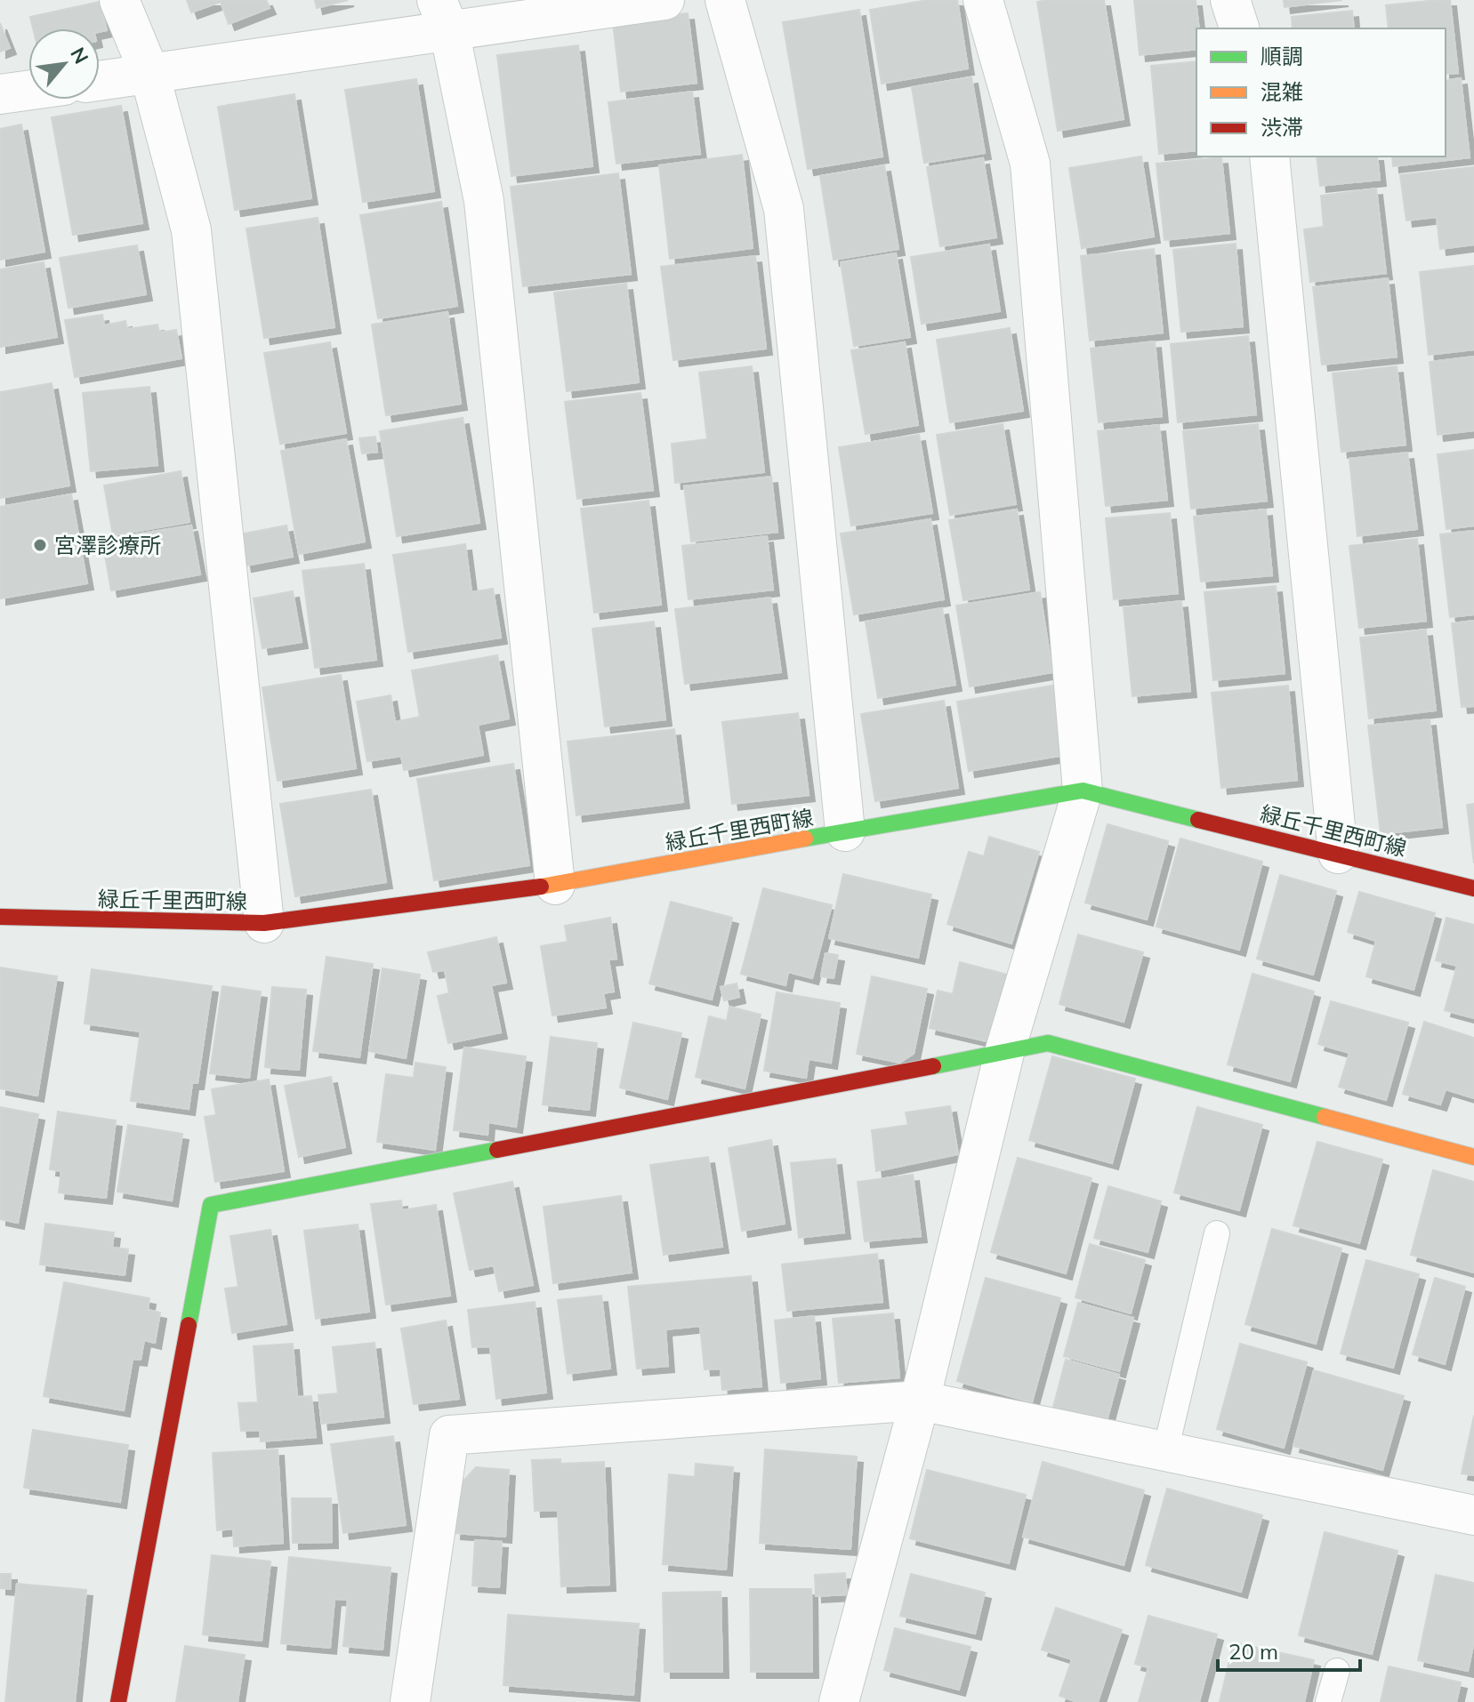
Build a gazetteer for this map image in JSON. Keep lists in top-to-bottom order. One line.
{"streets":{"street":["緑丘千里西町線"]},"places":["宮澤診療所"],"legend":["順調","混雑","渋滞"],"scale_bar":"20 m","north":"top right"}
